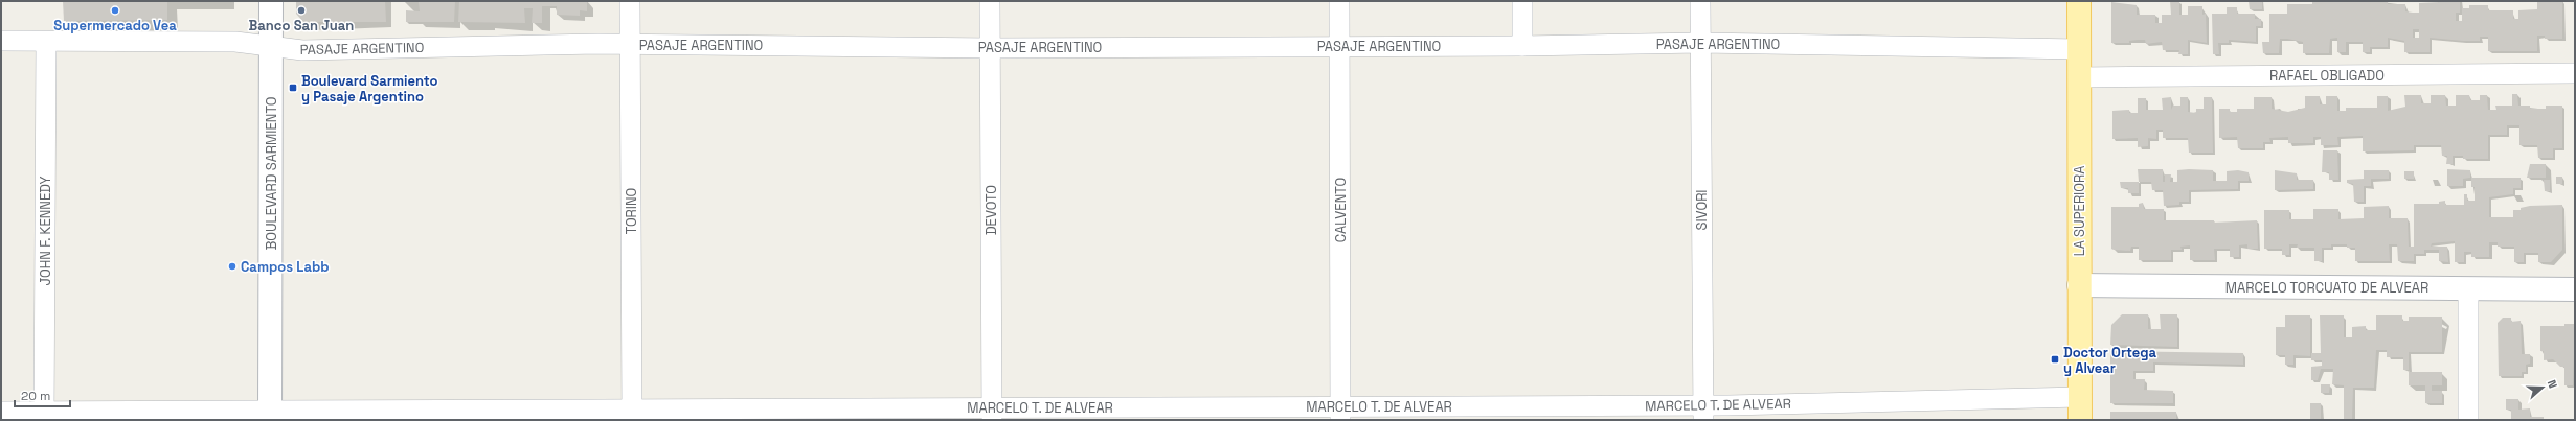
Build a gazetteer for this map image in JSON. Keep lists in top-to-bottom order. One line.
{"streets":{"main road":["LA SUPERIORA"],"street":["PASAJE ARGENTINO","RAFAEL OBLIGADO","BOULEVARD SARMIENTO","DEVOTO","CALVENTO","SIVORI","TORINO","JOHN F. KENNEDY","MARCELO TORCUATO DE ALVEAR","MARCELO T. DE ALVEAR"]},"crossings":[["PASAJE ARGENTINO","BOULEVARD SARMIENTO"],["PASAJE ARGENTINO","DEVOTO"],["PASAJE ARGENTINO","CALVENTO"],["PASAJE ARGENTINO","SIVORI"],["PASAJE ARGENTINO","TORINO"],["PASAJE ARGENTINO","LA SUPERIORA"],["PASAJE ARGENTINO","JOHN F. KENNEDY"],["RAFAEL OBLIGADO","LA SUPERIORA"],["BOULEVARD SARMIENTO","MARCELO T. DE ALVEAR"],["DEVOTO","MARCELO T. DE ALVEAR"],["CALVENTO","MARCELO T. DE ALVEAR"],["SIVORI","MARCELO T. DE ALVEAR"],["TORINO","MARCELO T. DE ALVEAR"],["LA SUPERIORA","MARCELO TORCUATO DE ALVEAR"],["LA SUPERIORA","MARCELO T. DE ALVEAR"],["JOHN F. KENNEDY","MARCELO T. DE ALVEAR"]],"places":{"other":["Supermercado Vea","Banco San Juan","Campos Labb"],"transit":["Boulevard Sarmiento y Pasaje Argentino","Doctor Ortega y Alvear"]},"scale_bar":"20 m","north":"right"}
